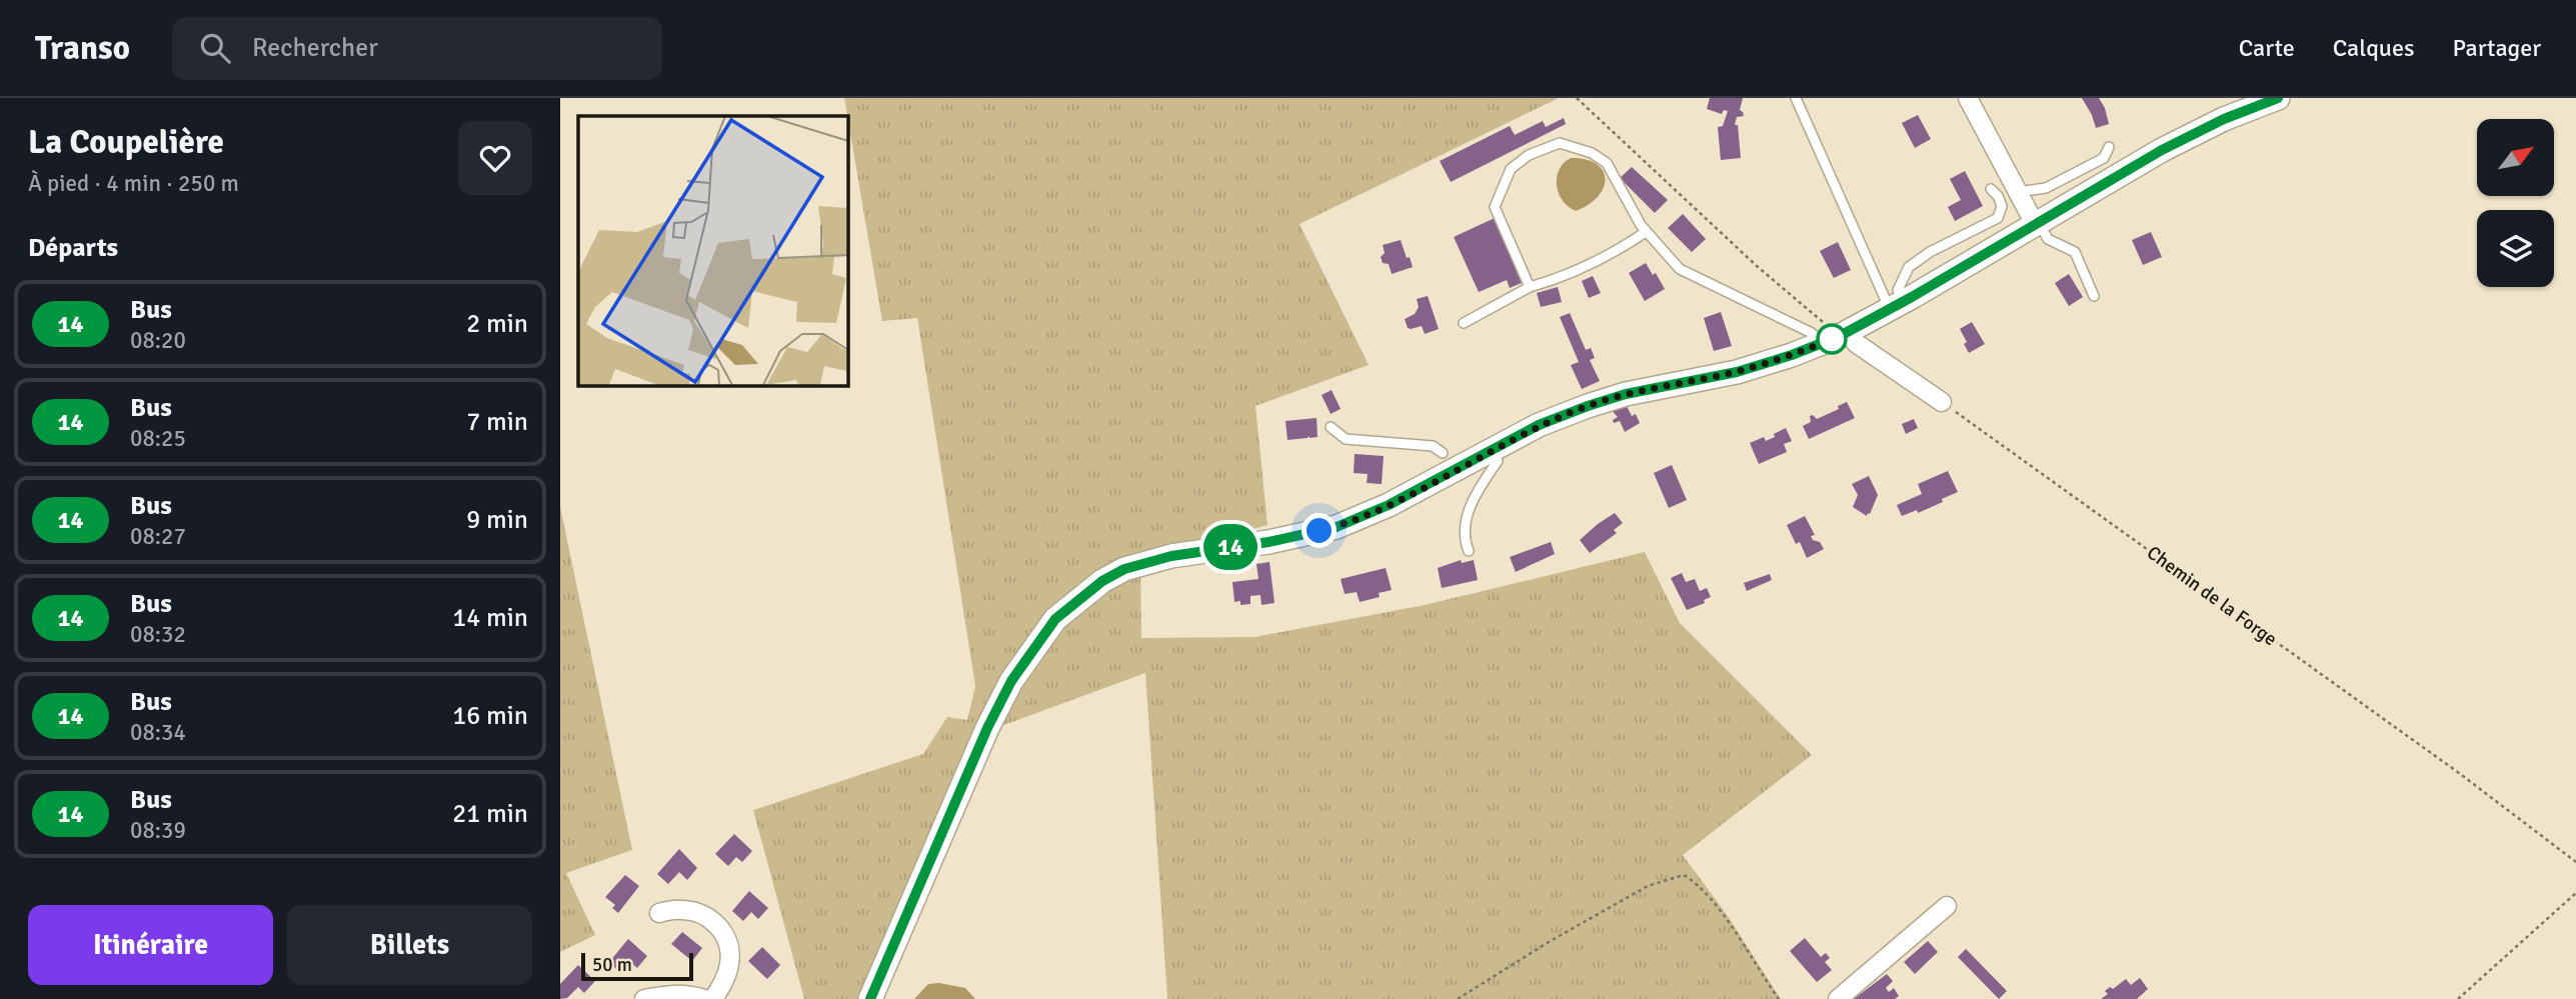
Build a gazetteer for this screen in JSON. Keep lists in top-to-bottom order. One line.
{"streets":{"path":["Chemin de la Forge"]},"lines":["bus line 14"],"scale_bar":"50 m","north":"top right","page":{"header":"Transo","search":"Rechercher","nav":["Carte","Calques","Partager"],"heading":[["La Coupelière","À pied · 4 min · 250 m"],"Départs"],"on_map":"14","list":[{"mark":"14","name":"Bus","note":"08:20","value":"2 min"},{"mark":"14","name":"Bus","note":"08:25","value":"7 min"},{"mark":"14","name":"Bus","note":"08:27","value":"9 min"},{"mark":"14","name":"Bus","note":"08:32","value":"14 min"},{"mark":"14","name":"Bus","note":"08:34","value":"16 min"},{"mark":"14","name":"Bus","note":"08:39","value":"21 min"}],"buttons":["Itinéraire","Billets"],"scale":"50 m"}}
